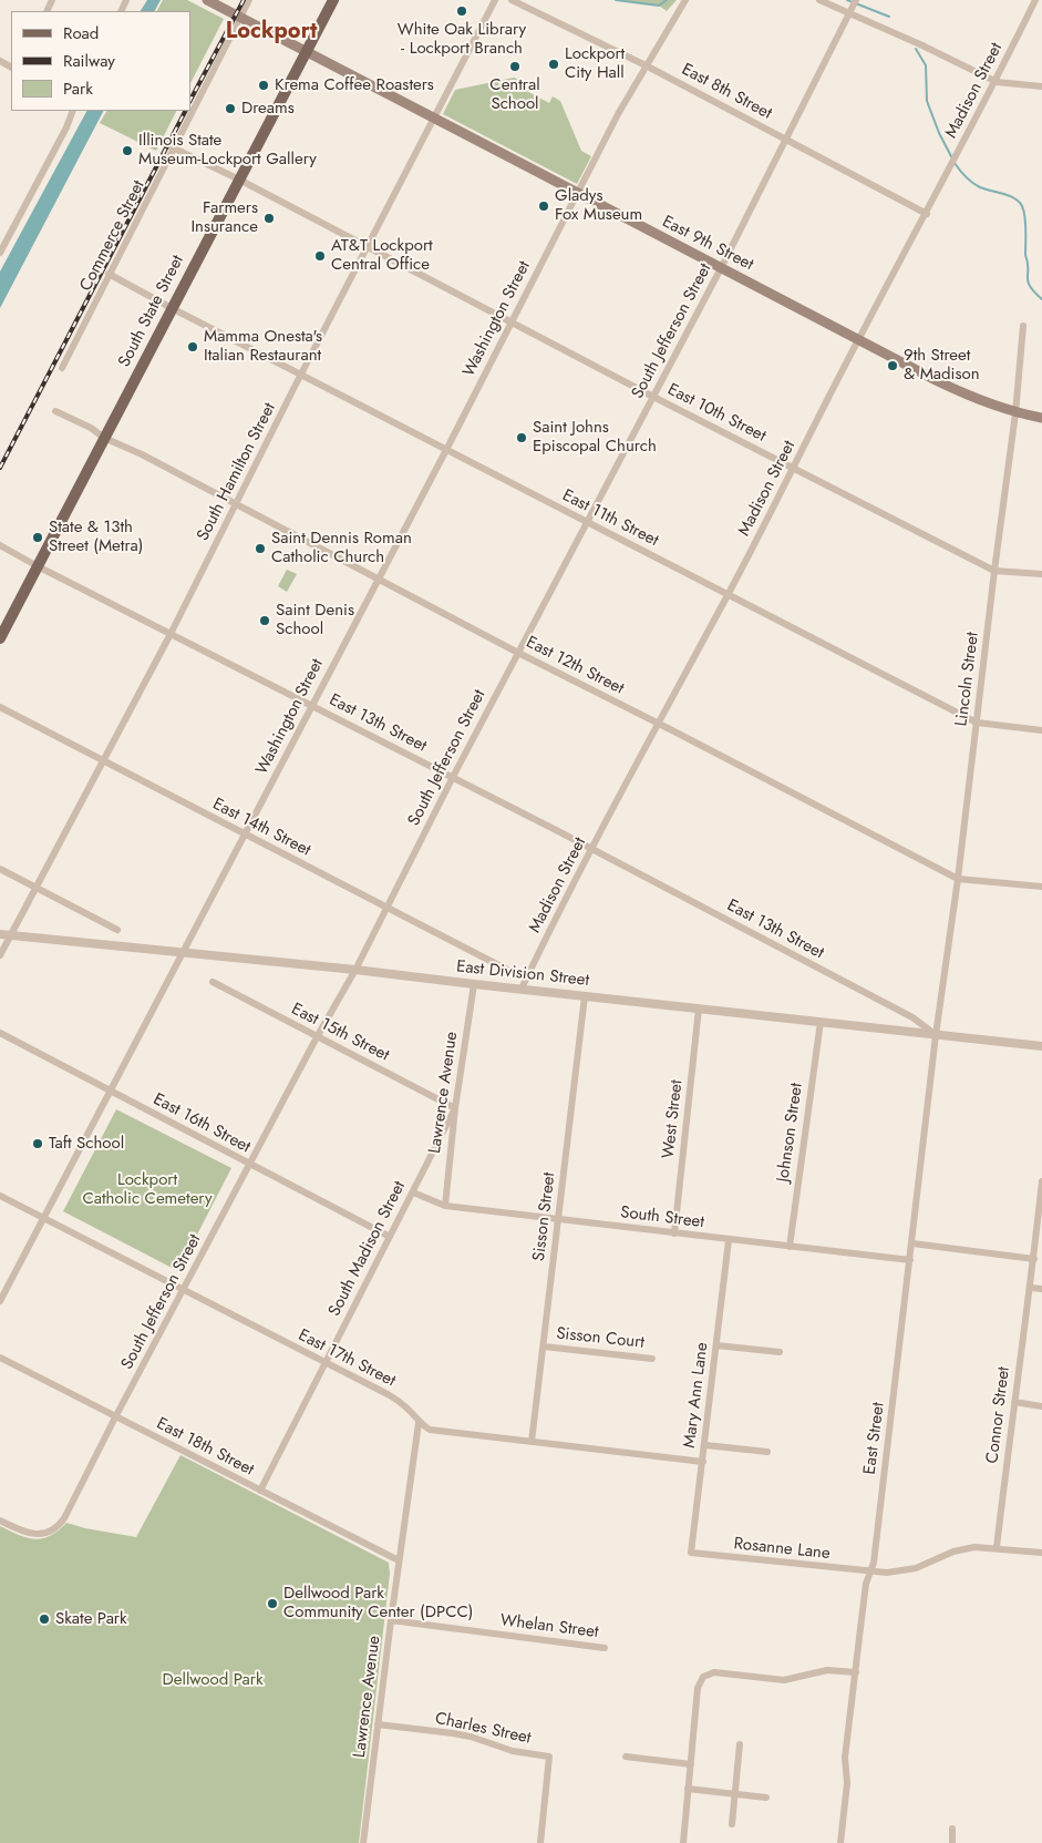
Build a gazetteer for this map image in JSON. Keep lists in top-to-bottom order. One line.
{"streets":{"main road":["East 9th Street","South State Street"],"street":["Madison Street","East 8th Street","Commerce Street","Washington Street","South Jefferson Street","East 10th Street","South Hamilton Street","East 11th Street","East 12th Street","Lincoln Street","East 13th Street","East 14th Street","East Division Street","East 15th Street","Lawrence Avenue","West Street","East 16th Street","Johnson Street","Sisson Street","South Street","South Madison Street","Sisson Court","East 17th Street","Mary Ann Lane","Connor Street","East Street","East 18th Street","Rosanne Lane","Whelan Street","Charles Street"]},"crossings":[["Madison Street","East 8th Street"],["Madison Street","East 9th Street"],["Madison Street","East 10th Street"],["Madison Street","East 11th Street"],["Madison Street","East 12th Street"],["Madison Street","East 13th Street"],["Madison Street","East Division Street"],["East 8th Street","Washington Street"],["East 8th Street","South Jefferson Street"],["Commerce Street","East 9th Street"],["Commerce Street","East 10th Street"],["Commerce Street","East 11th Street"],["East 9th Street","South State Street"],["East 9th Street","Washington Street"],["East 9th Street","South Jefferson Street"],["East 9th Street","South Hamilton Street"],["East 9th Street","Lincoln Street"],["South State Street","East 10th Street"],["South State Street","East 11th Street"],["South State Street","East 12th Street"],["South State Street","East 13th Street"],["Washington Street","East 10th Street"],["Washington Street","East 11th Street"],["Washington Street","East 12th Street"],["Washington Street","East 13th Street"],["Washington Street","East 14th Street"],["Washington Street","East Division Street"],["Washington Street","East 16th Street"],["Washington Street","East 17th Street"],["South Jefferson Street","East 10th Street"],["South Jefferson Street","East 11th Street"],["South Jefferson Street","East 12th Street"],["South Jefferson Street","East 13th Street"],["South Jefferson Street","East 14th Street"],["South Jefferson Street","East Division Street"],["South Jefferson Street","East 15th Street"],["South Jefferson Street","East 16th Street"],["South Jefferson Street","East 17th Street"],["South Jefferson Street","East 18th Street"],["East 10th Street","South Hamilton Street"],["East 10th Street","Lincoln Street"],["South Hamilton Street","East 11th Street"],["South Hamilton Street","East 12th Street"],["South Hamilton Street","East 13th Street"],["South Hamilton Street","East 14th Street"],["South Hamilton Street","East Division Street"],["East 11th Street","Lincoln Street"],["East 12th Street","Lincoln Street"],["Lincoln Street","East 13th Street"],["Lincoln Street","East Division Street"],["Lincoln Street","East Street"],["East 13th Street","East Division Street"],["East 13th Street","East Street"],["East Division Street","Lawrence Avenue"],["East Division Street","West Street"],["East Division Street","Johnson Street"],["East Division Street","Sisson Street"],["East Division Street","East Street"],["East 15th Street","Lawrence Avenue"],["East 15th Street","South Madison Street"],["Lawrence Avenue","South Street"],["Lawrence Avenue","South Madison Street"],["Lawrence Avenue","East 17th Street"],["Lawrence Avenue","East 18th Street"],["Lawrence Avenue","Whelan Street"],["Lawrence Avenue","Charles Street"],["West Street","South Street"],["East 16th Street","South Madison Street"],["Johnson Street","South Street"],["Sisson Street","South Street"],["Sisson Street","Sisson Court"],["Sisson Street","East 17th Street"],["South Street","South Madison Street"],["South Street","Mary Ann Lane"],["South Street","East Street"],["South Madison Street","East 17th Street"],["South Madison Street","East 18th Street"],["East 17th Street","Mary Ann Lane"],["Mary Ann Lane","Rosanne Lane"],["Connor Street","Rosanne Lane"],["East Street","Rosanne Lane"]],"districts":["Lockport"],"parks":["Lockport Catholic Cemetery","Dellwood Park"],"places":["White Oak Library - Lockport Branch","Lockport City Hall","Central School","Krema Coffee Roasters","Dreams","Illinois State Museum-Lockport Gallery","Gladys Fox Museum","Farmers Insurance","AT&T Lockport Central Office","Mamma Onesta's Italian Restaurant","9th Street & Madison","Saint Johns Episcopal Church","State & 13th Street (Metra)","Saint Dennis Roman Catholic Church","Saint Denis School","Taft School","Dellwood Park Community Center (DPCC)","Skate Park"],"legend":["Road","Railway","Park"]}
